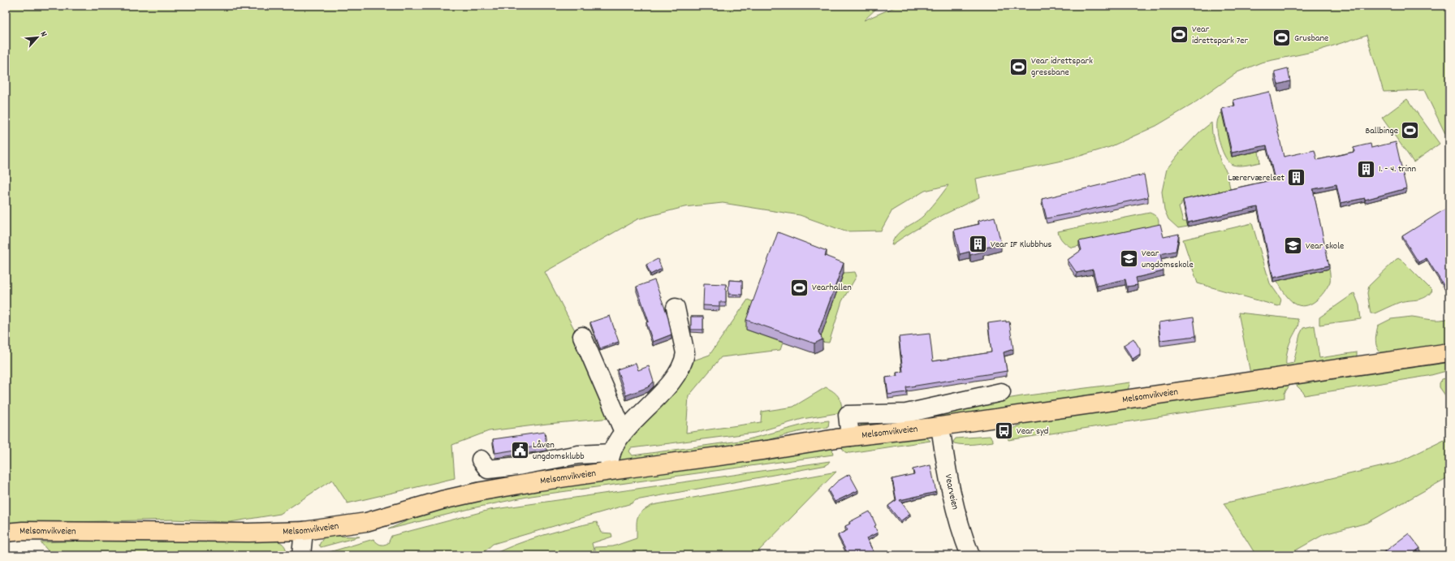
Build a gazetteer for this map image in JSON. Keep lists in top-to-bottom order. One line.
{"streets":{"main road":["Melsomvikveien"],"street":["Vearveien"]},"crossings":[["Melsomvikveien","Vearveien"]],"places":{"sports":["Vear idrettspark 7er","Grusbane","Vear idrettspark gressbane","Ballbinge","Vearhallen"],"building":["1. - 4. trinn","Lærerværelset","Vear IF Klubbhus"],"school or university":["Vear skole","Vear ungdomsskole"],"bus stop":["Vear syd"],"public building":["Låven ungdomsklubb"]},"north":"top right"}
